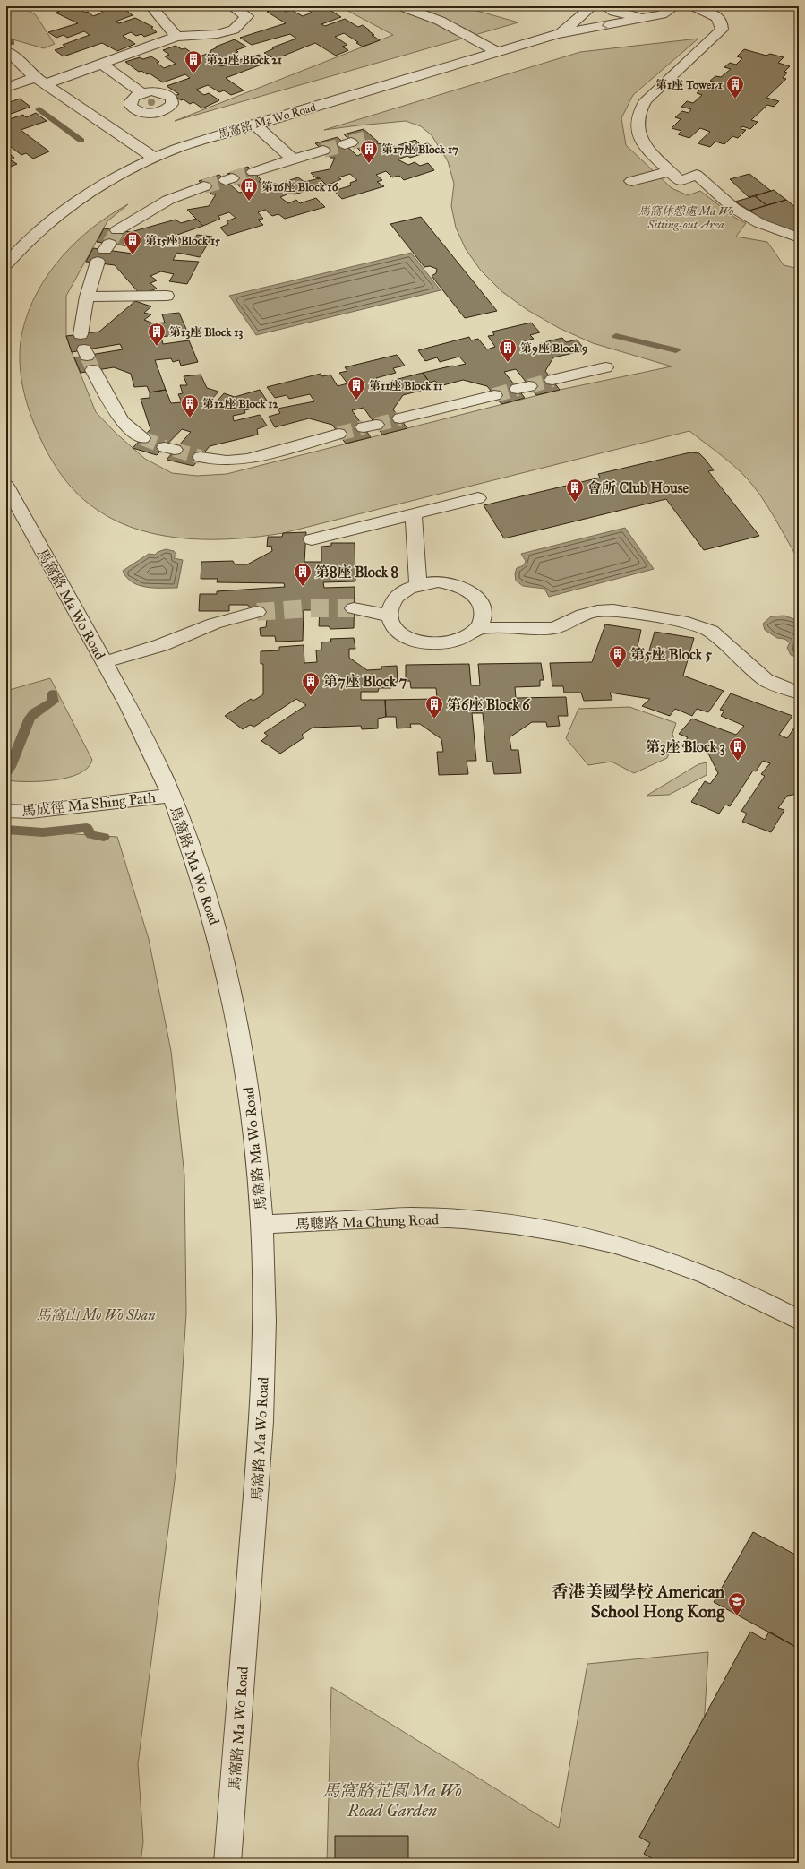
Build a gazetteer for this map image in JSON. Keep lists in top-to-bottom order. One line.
{"streets":{"street":["馬窩路 Ma Wo Road","馬成徑 Ma Shing Path","馬聰路 Ma Chung Road"]},"crossings":[["馬窩路 Ma Wo Road","馬成徑 Ma Shing Path"],["馬窩路 Ma Wo Road","馬聰路 Ma Chung Road"]],"parks":["馬窩休憩處 Ma Wo Sitting-out Area","馬窩山 Mo Wo Shan","馬窩路花園 Ma Wo Road Garden"],"places":{"building":["第21座 Block 21","第1座 Tower 1","第17座 Block 17","第16座 Block 16","第15座 Block 15","第13座 Block 13","第9座 Block 9","第11座 Block 11","第12座 Block 12","會所 Club House","第8座 Block 8","第5座 Block 5","第7座 Block 7","第6座 Block 6","第3座 Block 3"],"school or university":["香港美國學校 American School Hong Kong"]}}
